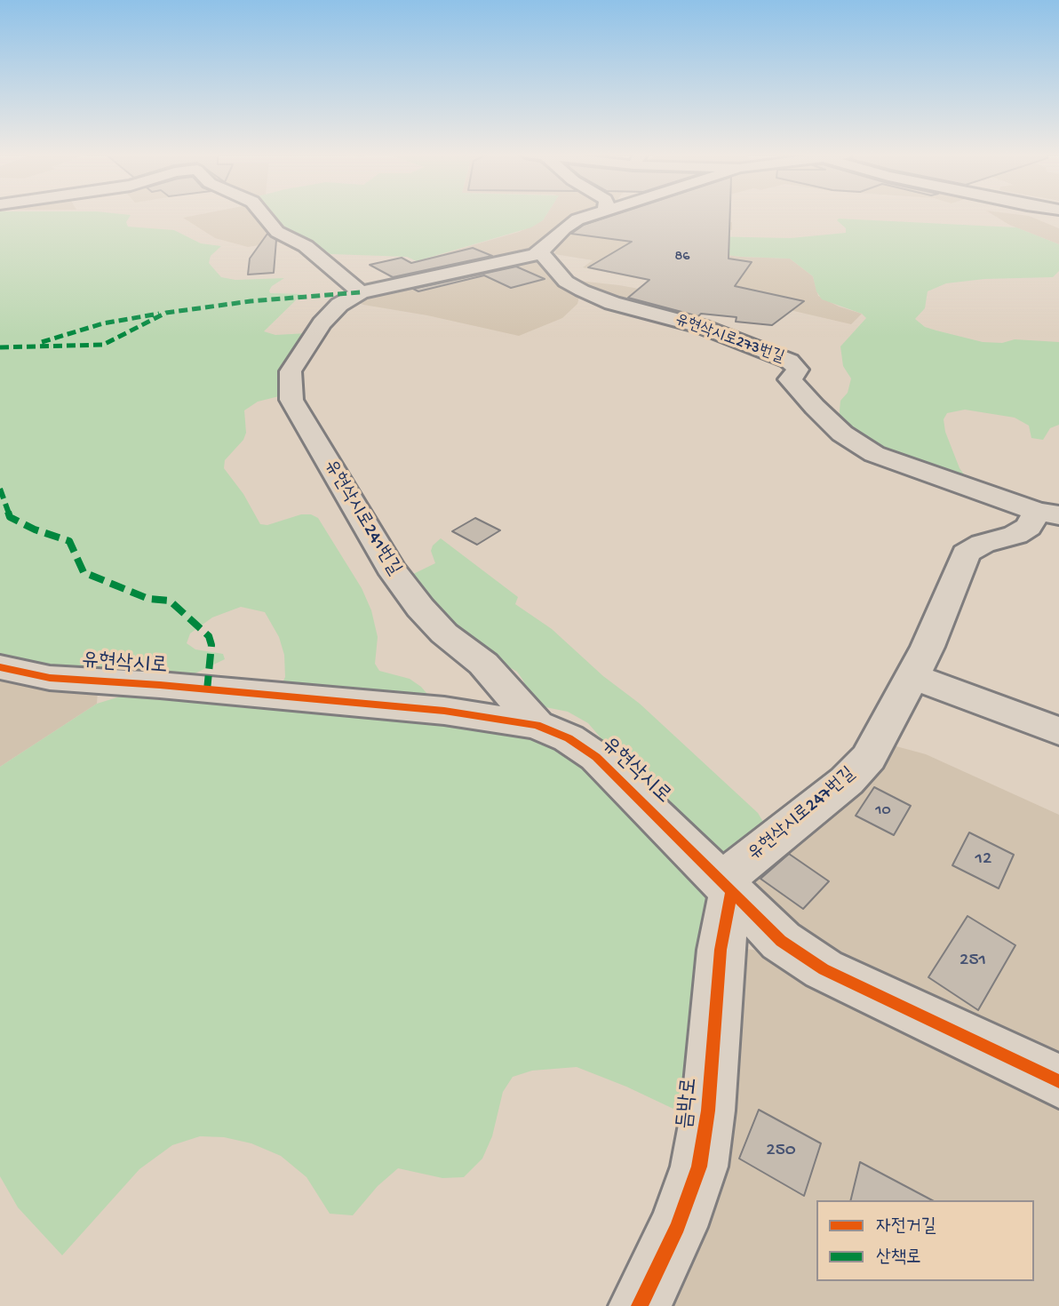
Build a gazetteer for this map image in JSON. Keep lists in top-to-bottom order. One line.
{"streets":{"street":["유현삭시로273번길","유현삭시로241번길","유현삭시로","유현삭시로247번길","듬박로"]},"crossings":[["유현삭시로273번길","유현삭시로241번길"],["유현삭시로273번길","유현삭시로247번길"],["유현삭시로241번길","유현삭시로"],["유현삭시로","유현삭시로247번길"],["유현삭시로","듬박로"],["유현삭시로247번길","듬박로"]],"house_numbers":["86","10","12","251","250"],"legend":["자전거길","산책로"]}
